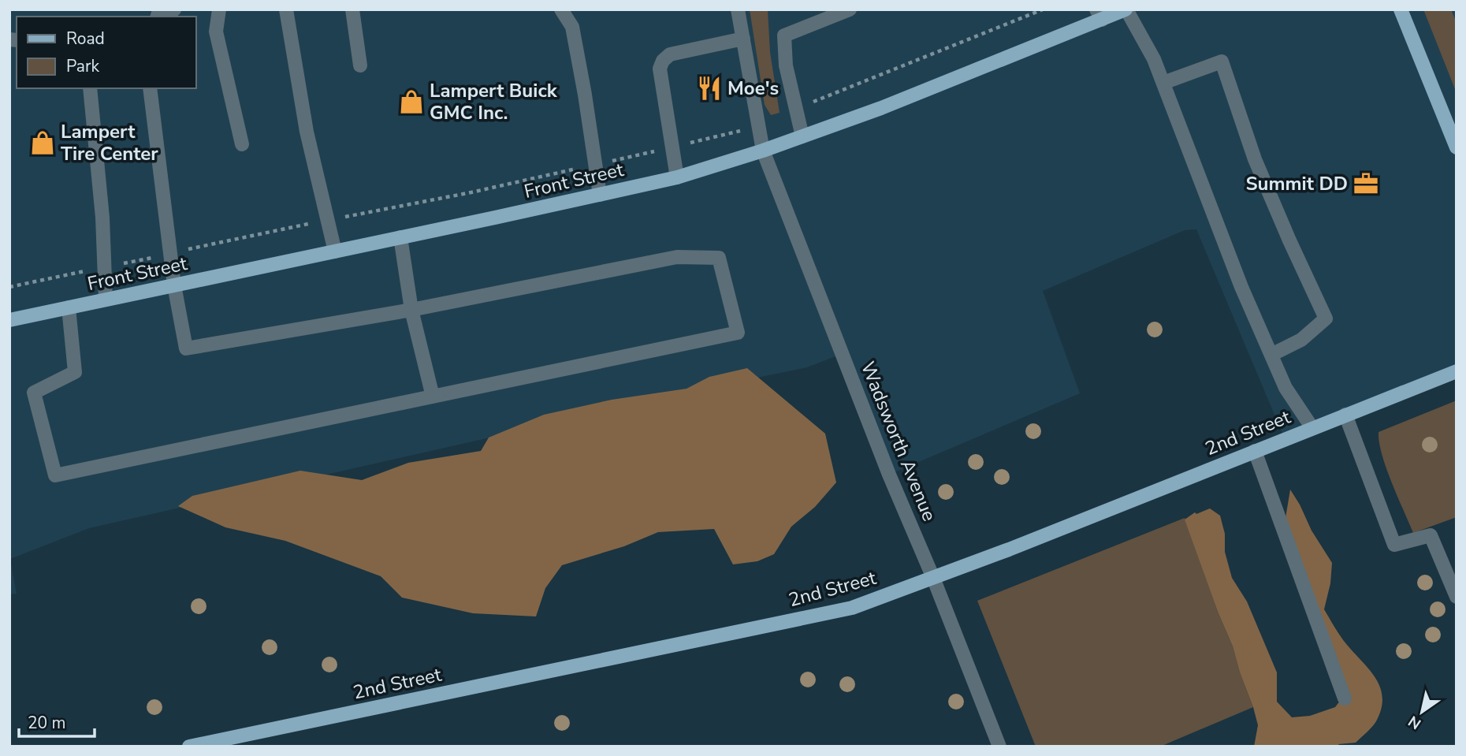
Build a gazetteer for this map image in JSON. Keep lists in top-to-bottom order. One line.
{"streets":{"main road":["Front Street","2nd Street"],"street":["Wadsworth Avenue"]},"crossings":[["Front Street","Wadsworth Avenue"],["2nd Street","Wadsworth Avenue"]],"places":{"restaurant":["Moe's"],"shop":["Lampert Buick GMC Inc.","Lampert Tire Center"],"office":["Summit DD"]},"legend":["Road","Park"],"scale_bar":"20 m","north":"bottom left"}
